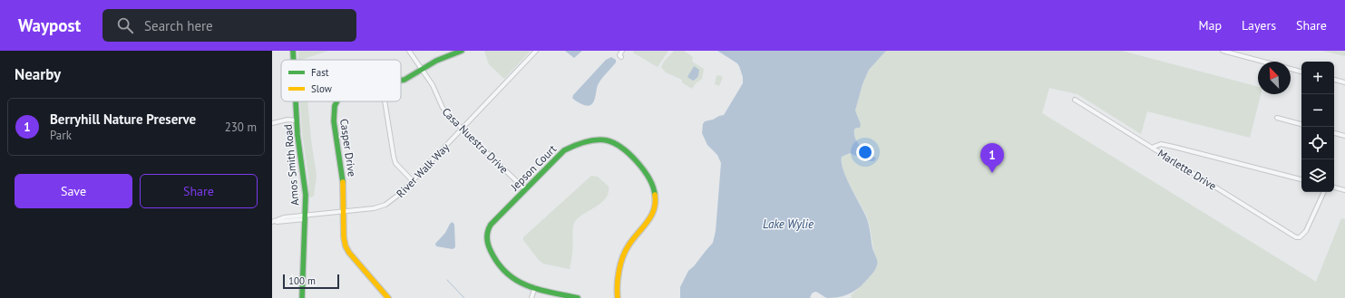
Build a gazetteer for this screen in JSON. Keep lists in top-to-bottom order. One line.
{"streets":{"street":["Casa Nuestra Drive","Casper Drive","Amos Smith Road","Jepson Court","Marlette Drive","River Walk Way"]},"crossings":[["Casa Nuestra Drive","Casper Drive"],["Casa Nuestra Drive","Jepson Court"],["Casa Nuestra Drive","River Walk Way"],["Casper Drive","River Walk Way"],["Amos Smith Road","River Walk Way"]],"water":["Lake Wylie"],"legend":["Fast","Slow"],"scale_bar":"100 m","north":"top left","page":{"header":"Waypost","search":"Search here","nav":["Map","Layers","Share"],"heading":"Nearby","map_buttons":["+","−"],"list":[{"mark":"1","name":"Berryhill Nature Preserve","note":"Park","value":"230 m"}],"pins":"1","buttons":["Save","Share"],"scale":"100 m"}}
